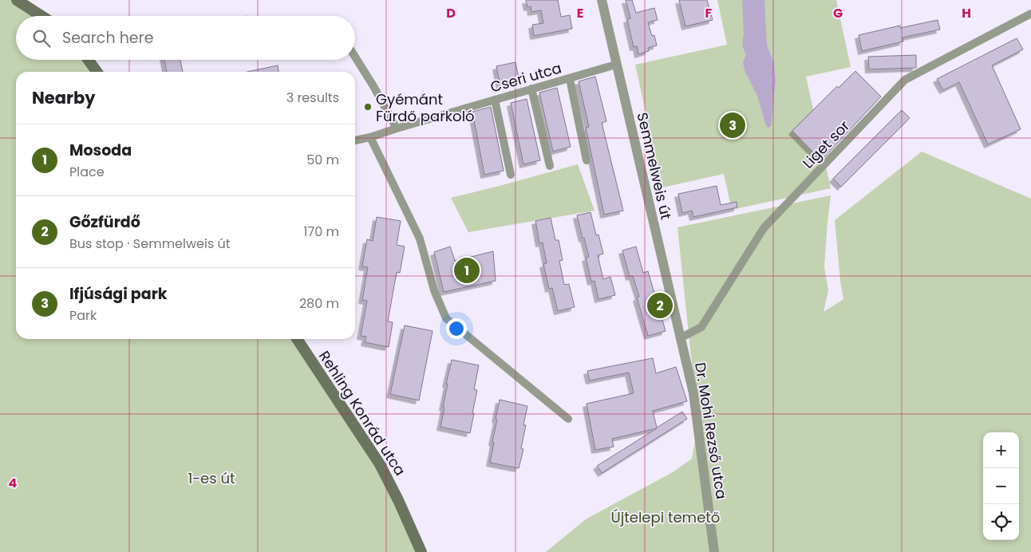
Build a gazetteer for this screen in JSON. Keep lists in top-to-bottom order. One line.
{"streets":{"main road":["Rehling Konrád utca"],"street":["Cseri utca","Liget sor","Semmelweis út","Dr. Mohi Rezső utca"]},"crossings":[["Cseri utca","Semmelweis út"],["Liget sor","Semmelweis út"],["Liget sor","Dr. Mohi Rezső utca"],["Semmelweis út","Dr. Mohi Rezső utca"]],"parks":["1-es út","Újtelepi temető"],"places":["Gyémánt Fürdő parkoló"],"page":{"search":"Search here","heading":["Nearby","3 results"],"pins":["3","1","2"],"list":[{"mark":"1","name":"Mosoda","note":"Place","value":"50 m"},{"mark":"2","name":"Gőzfürdő","note":"Bus stop · Semmelweis út","value":"170 m"},{"mark":"3","name":"Ifjúsági park","note":"Park","value":"280 m"}],"map_buttons":["+","−"]},"grid":{"columns":["D","E","F","G","H"],"rows":["4"]}}
